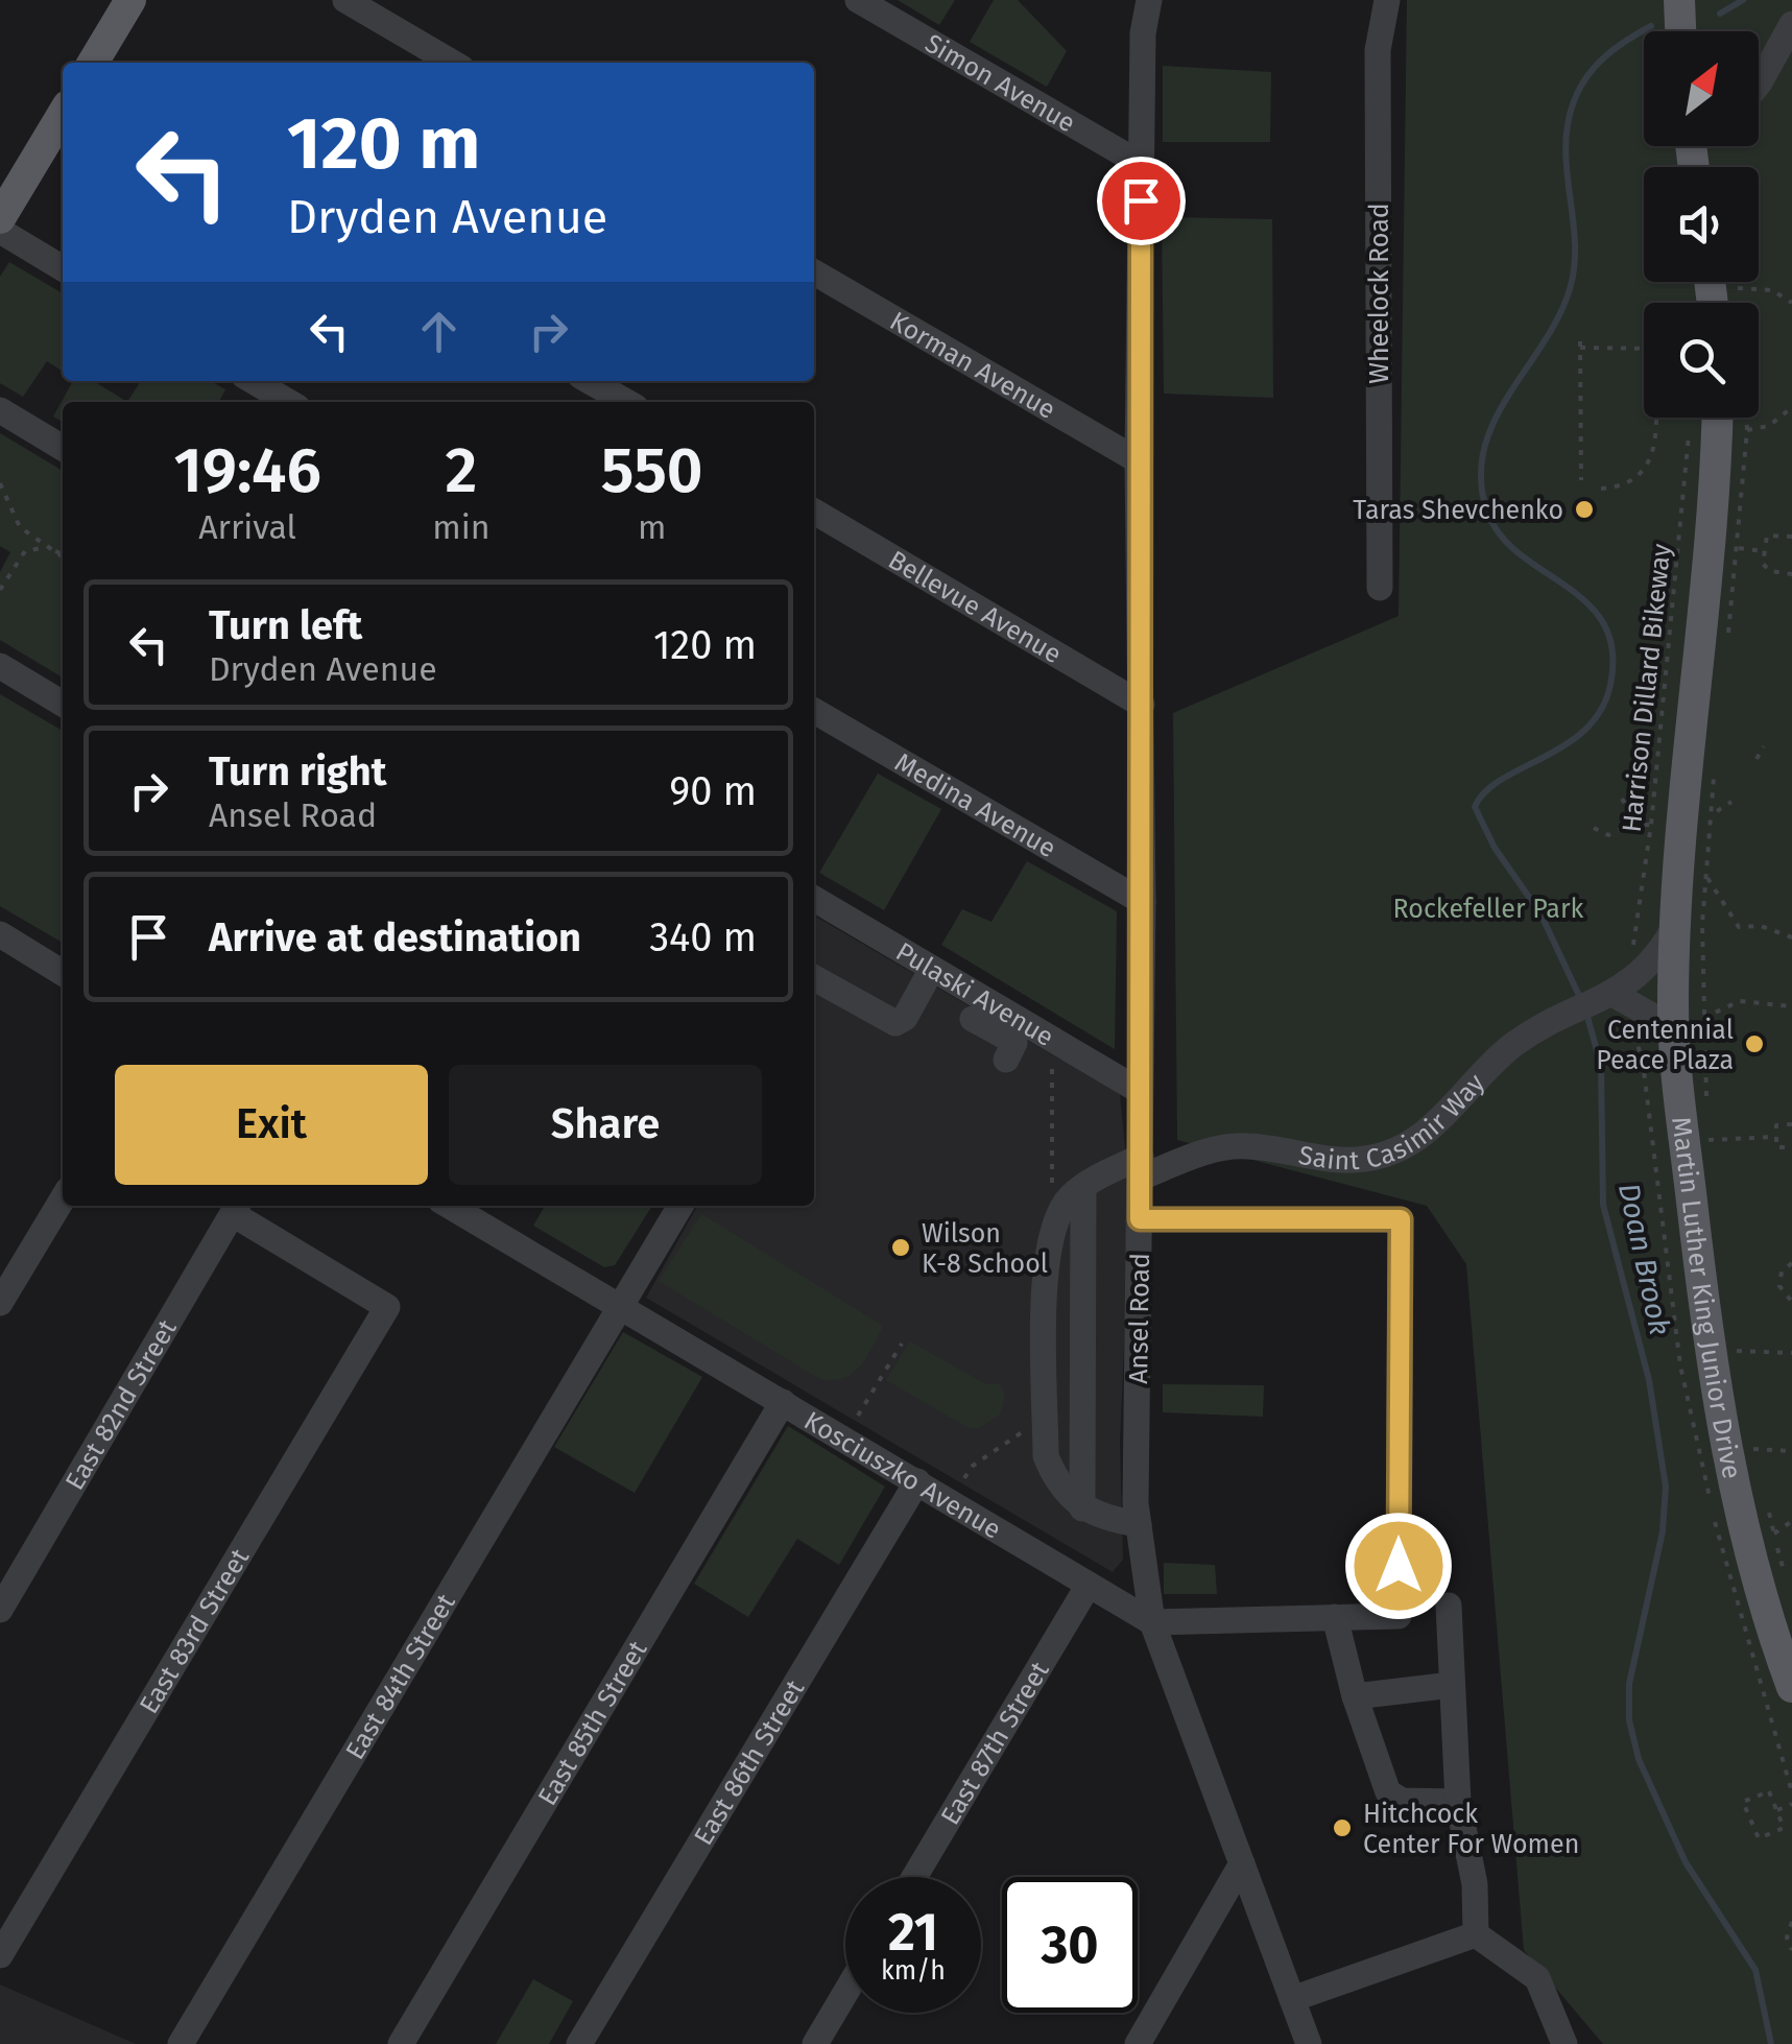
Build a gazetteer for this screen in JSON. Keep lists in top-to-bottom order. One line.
{"streets":{"main road":["Martin Luther King Junior Drive"],"street":["Simon Avenue","Wheelock Road","Korman Avenue","Bellevue Avenue","Medina Avenue","Pulaski Avenue","Saint Casimir Way","Ansel Road","East 82nd Street","Kosciuszko Avenue","East 83rd Street","East 84th Street","East 85th Street","East 87th Street","East 86th Street"],"path":["Harrison Dillard Bikeway"]},"crossings":[["Simon Avenue","Ansel Road"],["Korman Avenue","Ansel Road"],["Bellevue Avenue","Ansel Road"],["Medina Avenue","Ansel Road"],["Pulaski Avenue","Ansel Road"],["Saint Casimir Way","Martin Luther King Junior Drive"],["Saint Casimir Way","Ansel Road"],["Ansel Road","Kosciuszko Avenue"],["East 82nd Street","East 83rd Street"],["Kosciuszko Avenue","East 84th Street"],["Kosciuszko Avenue","East 85th Street"],["Kosciuszko Avenue","East 87th Street"],["Kosciuszko Avenue","East 86th Street"]],"water":["Doan Brook"],"parks":["Rockefeller Park"],"places":["Taras Shevchenko","Centennial Peace Plaza","Wilson K-8 School","Hitchcock Center For Women"],"north":"top right","page":{"turn":["120 m","Dryden Avenue"],"eta":["19:46","Arrival","2","min","550","m"],"list":[{"name":"Turn left","note":"Dryden Avenue","value":"120 m"},{"name":"Turn right","note":"Ansel Road","value":"90 m"},{"name":"Arrive at destination","value":"340 m"}],"buttons":["Exit","Share"],"speed":"21 km/h","limit":"30"}}
